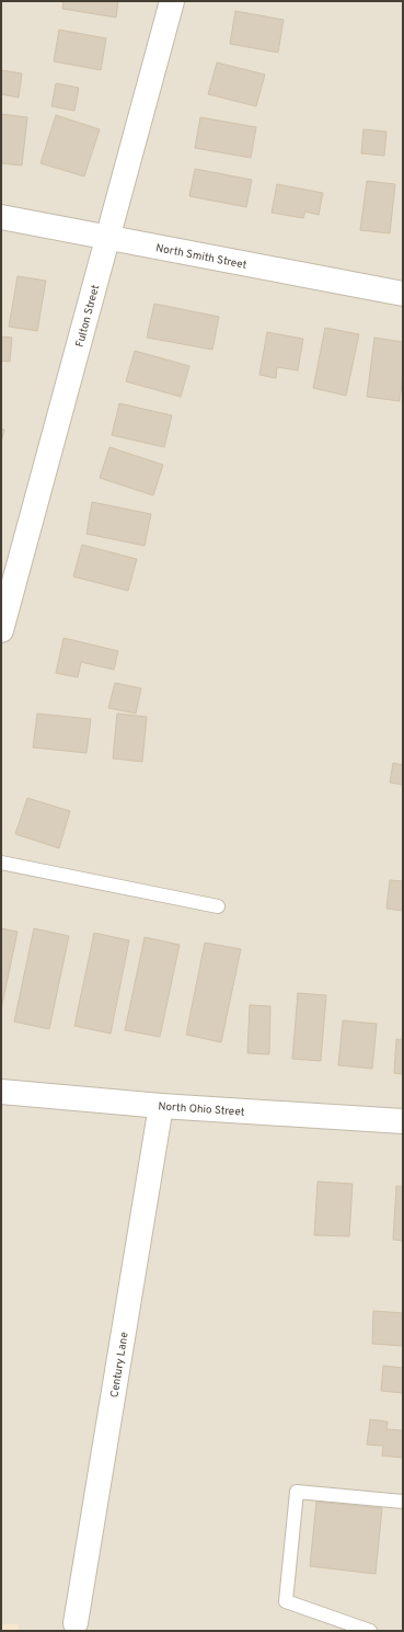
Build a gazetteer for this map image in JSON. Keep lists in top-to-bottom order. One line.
{"streets":{"street":["North Smith Street","Fulton Street","North Ohio Street","Century Lane"]},"crossings":[["North Smith Street","Fulton Street"],["North Ohio Street","Century Lane"]]}
